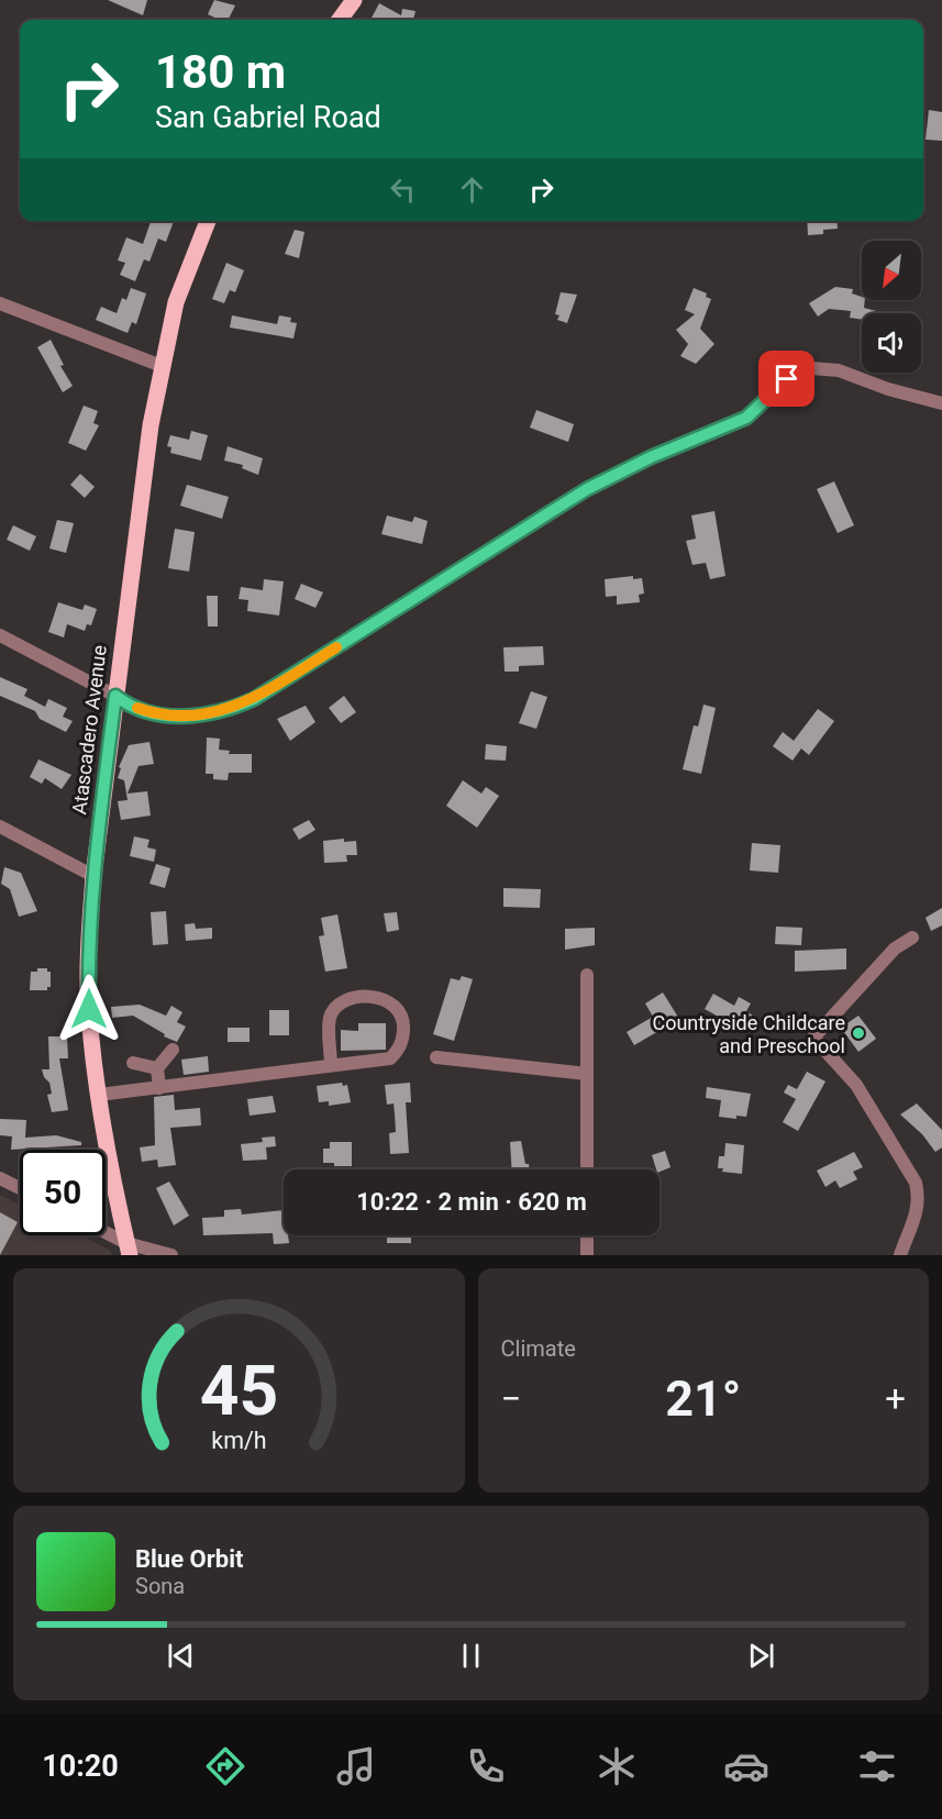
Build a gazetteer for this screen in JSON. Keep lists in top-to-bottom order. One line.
{"streets":{"main road":["Atascadero Avenue"]},"places":["Countryside Childcare and Preschool"],"north":"bottom left","page":{"turn":["180 m","San Gabriel Road"],"limit":"50","trip":"10:22 · 2 min · 620 m","tile":"Climate","heat":["−","21°","+"],"song":["Blue Orbit","Sona"],"tabs":"10:20","gauge":["45","km/h"]}}
